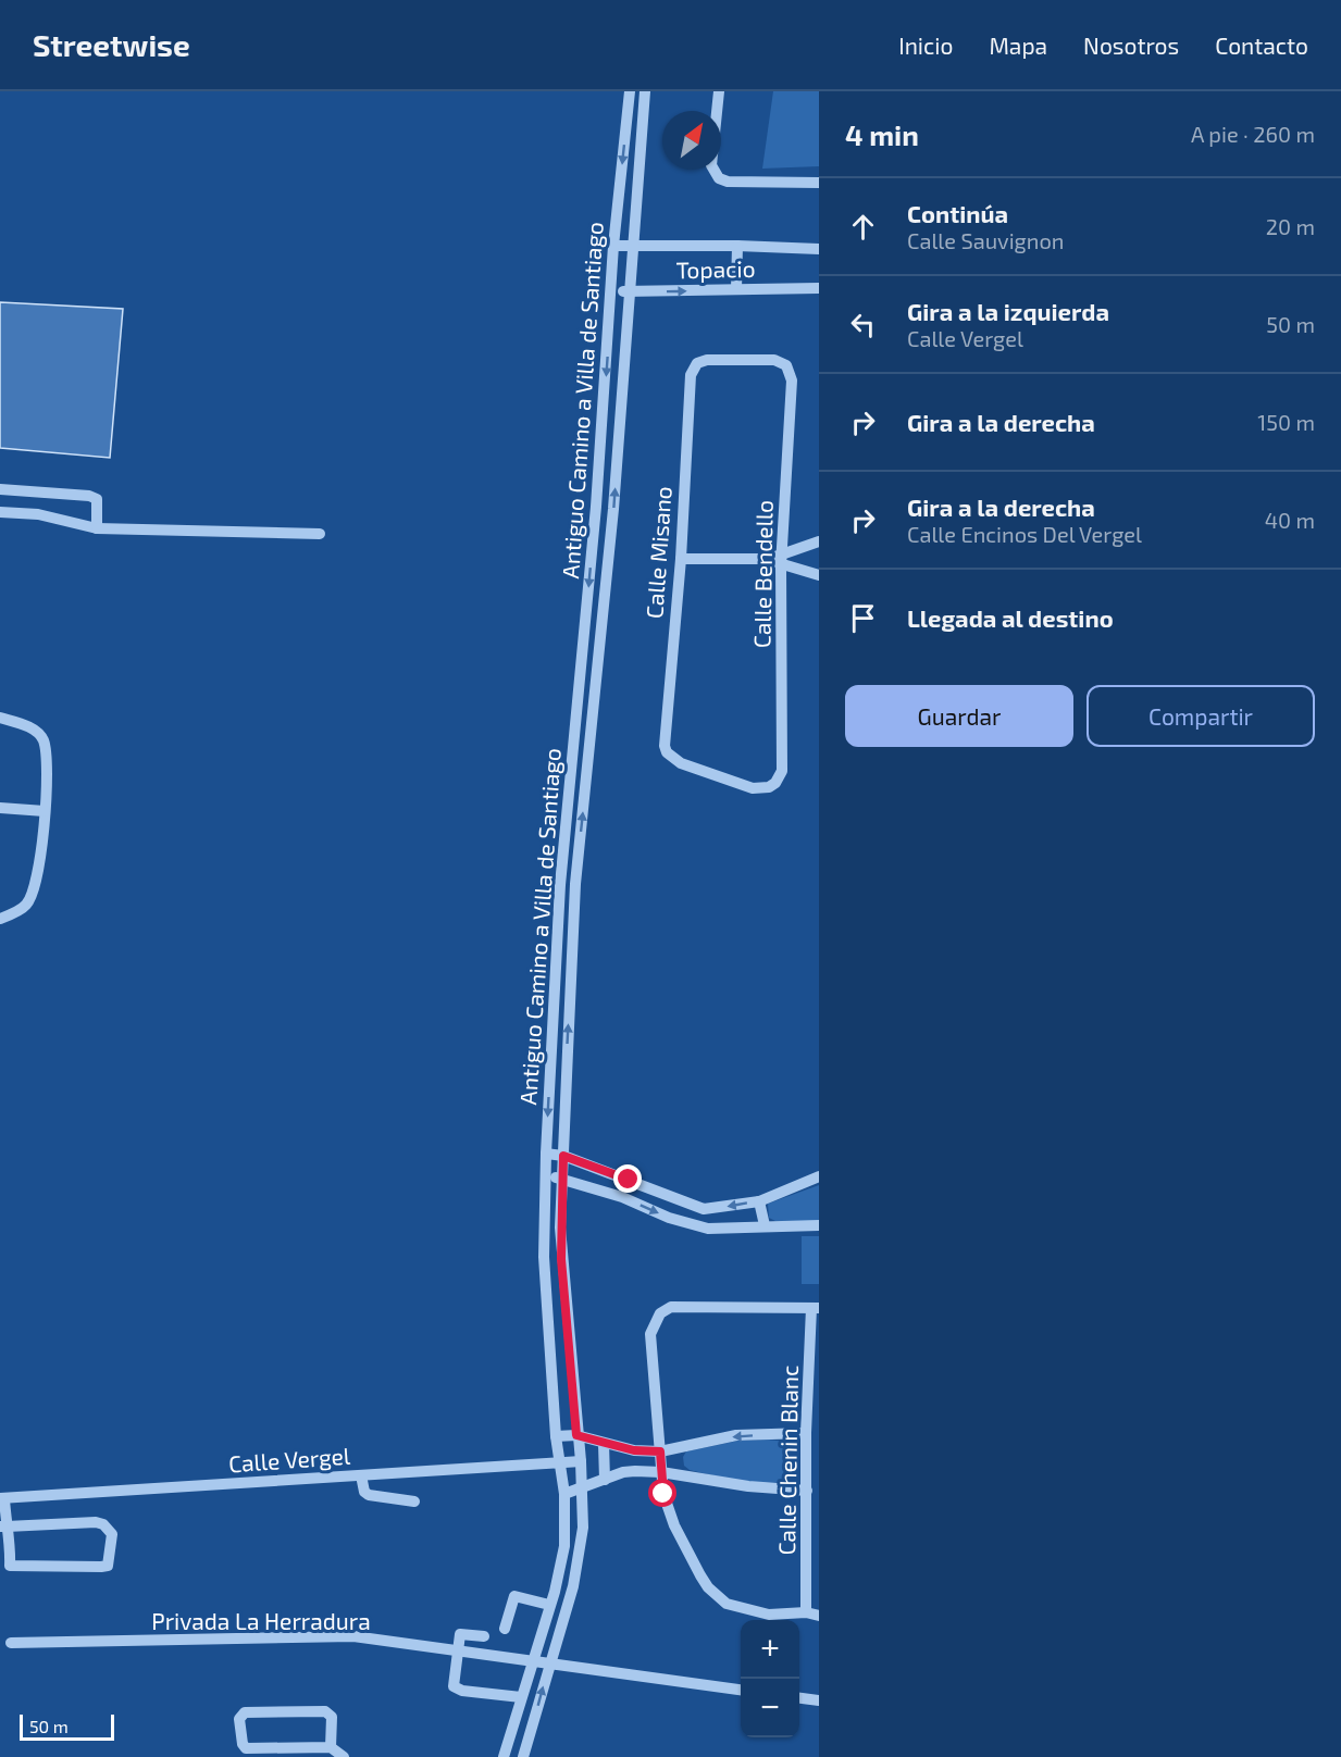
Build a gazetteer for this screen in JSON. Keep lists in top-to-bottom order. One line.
{"streets":{"street":["Topacio","Antiguo Camino a Villa de Santiago","Calle Misano","Calle Bendello","Calle Vergel","Calle Chenin Blanc","Privada La Herradura"]},"crossings":[["Topacio","Antiguo Camino a Villa de Santiago"],["Antiguo Camino a Villa de Santiago","Calle Vergel"],["Antiguo Camino a Villa de Santiago","Privada La Herradura"],["Calle Misano","Calle Bendello"]],"scale_bar":"50 m","north":"top right","page":{"header":"Streetwise","nav":["Inicio","Mapa","Nosotros","Contacto"],"heading":["4 min","A pie · 260 m"],"list":[["Continúa","Calle Sauvignon","20 m"],["Gira a la izquierda","Calle Vergel","50 m"],["Gira a la derecha","150 m"],["Gira a la derecha","Calle Encinos Del Vergel","40 m"],"Llegada al destino"],"buttons":["Guardar","Compartir"],"map_buttons":["+","−"],"scale":"50 m"}}
